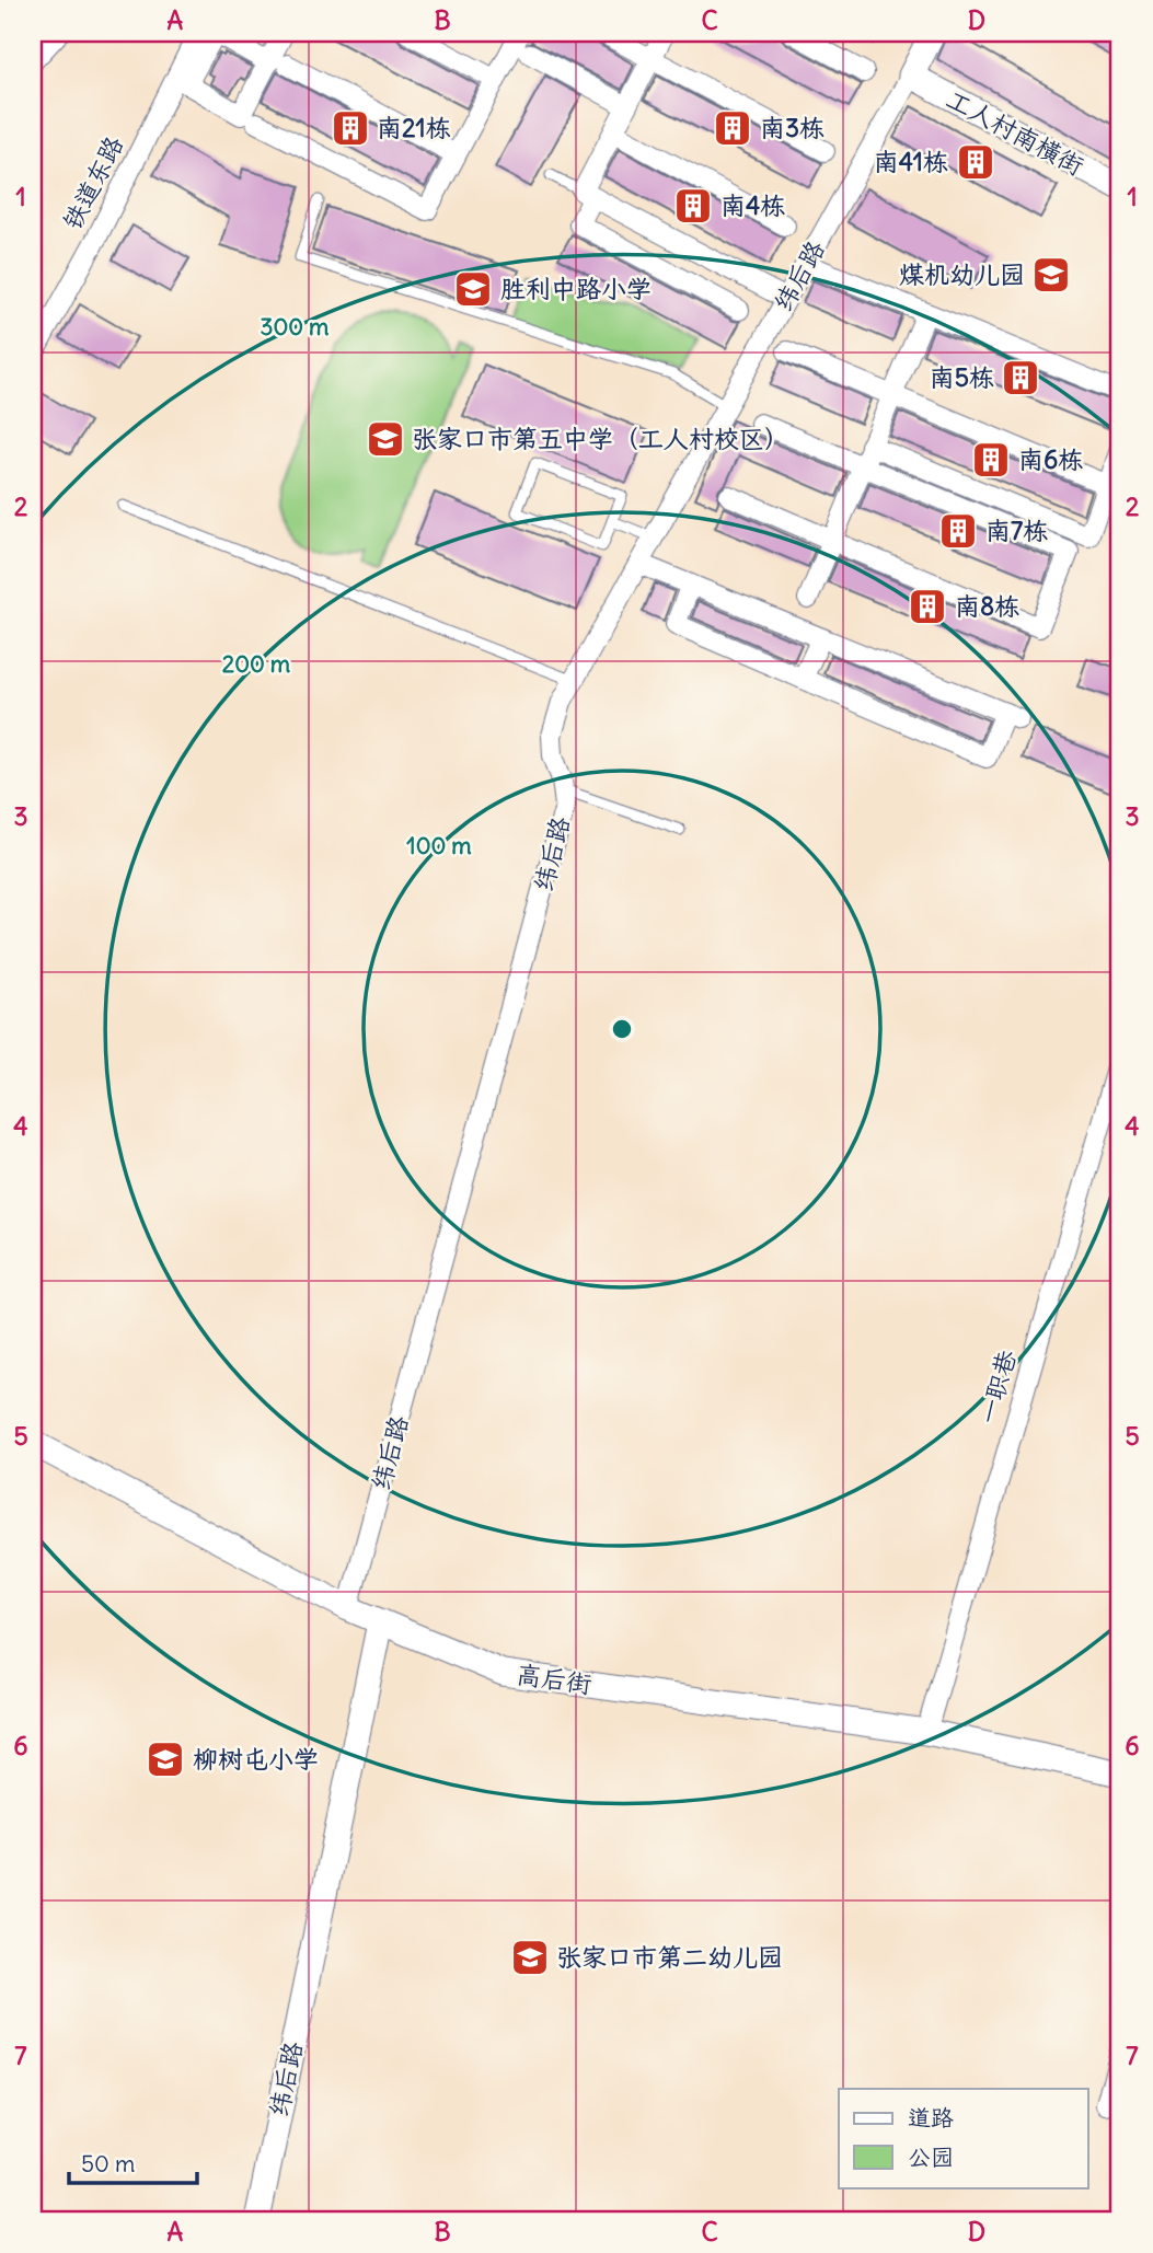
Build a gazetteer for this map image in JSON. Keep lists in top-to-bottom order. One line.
{"streets":{"street":["工人村南横街","铁道东路","纬后路","一职巷","高后街"]},"crossings":[["工人村南横街","纬后路"],["纬后路","高后街"],["一职巷","高后街"]],"places":{"building":["南21栋","南3栋","南41栋","南4栋","南5栋","南6栋","南7栋","南8栋"],"school or university":["煤机幼儿园","胜利中路小学","张家口市第五中学（工人村校区）","柳树屯小学","张家口市第二幼儿园"]},"legend":["道路","公园"],"scale_bar":"50 m","grid":{"columns":["A","B","C","D"],"rows":["1","2","3","4","5","6","7"]},"rings":["300 m","200 m","100 m"]}
